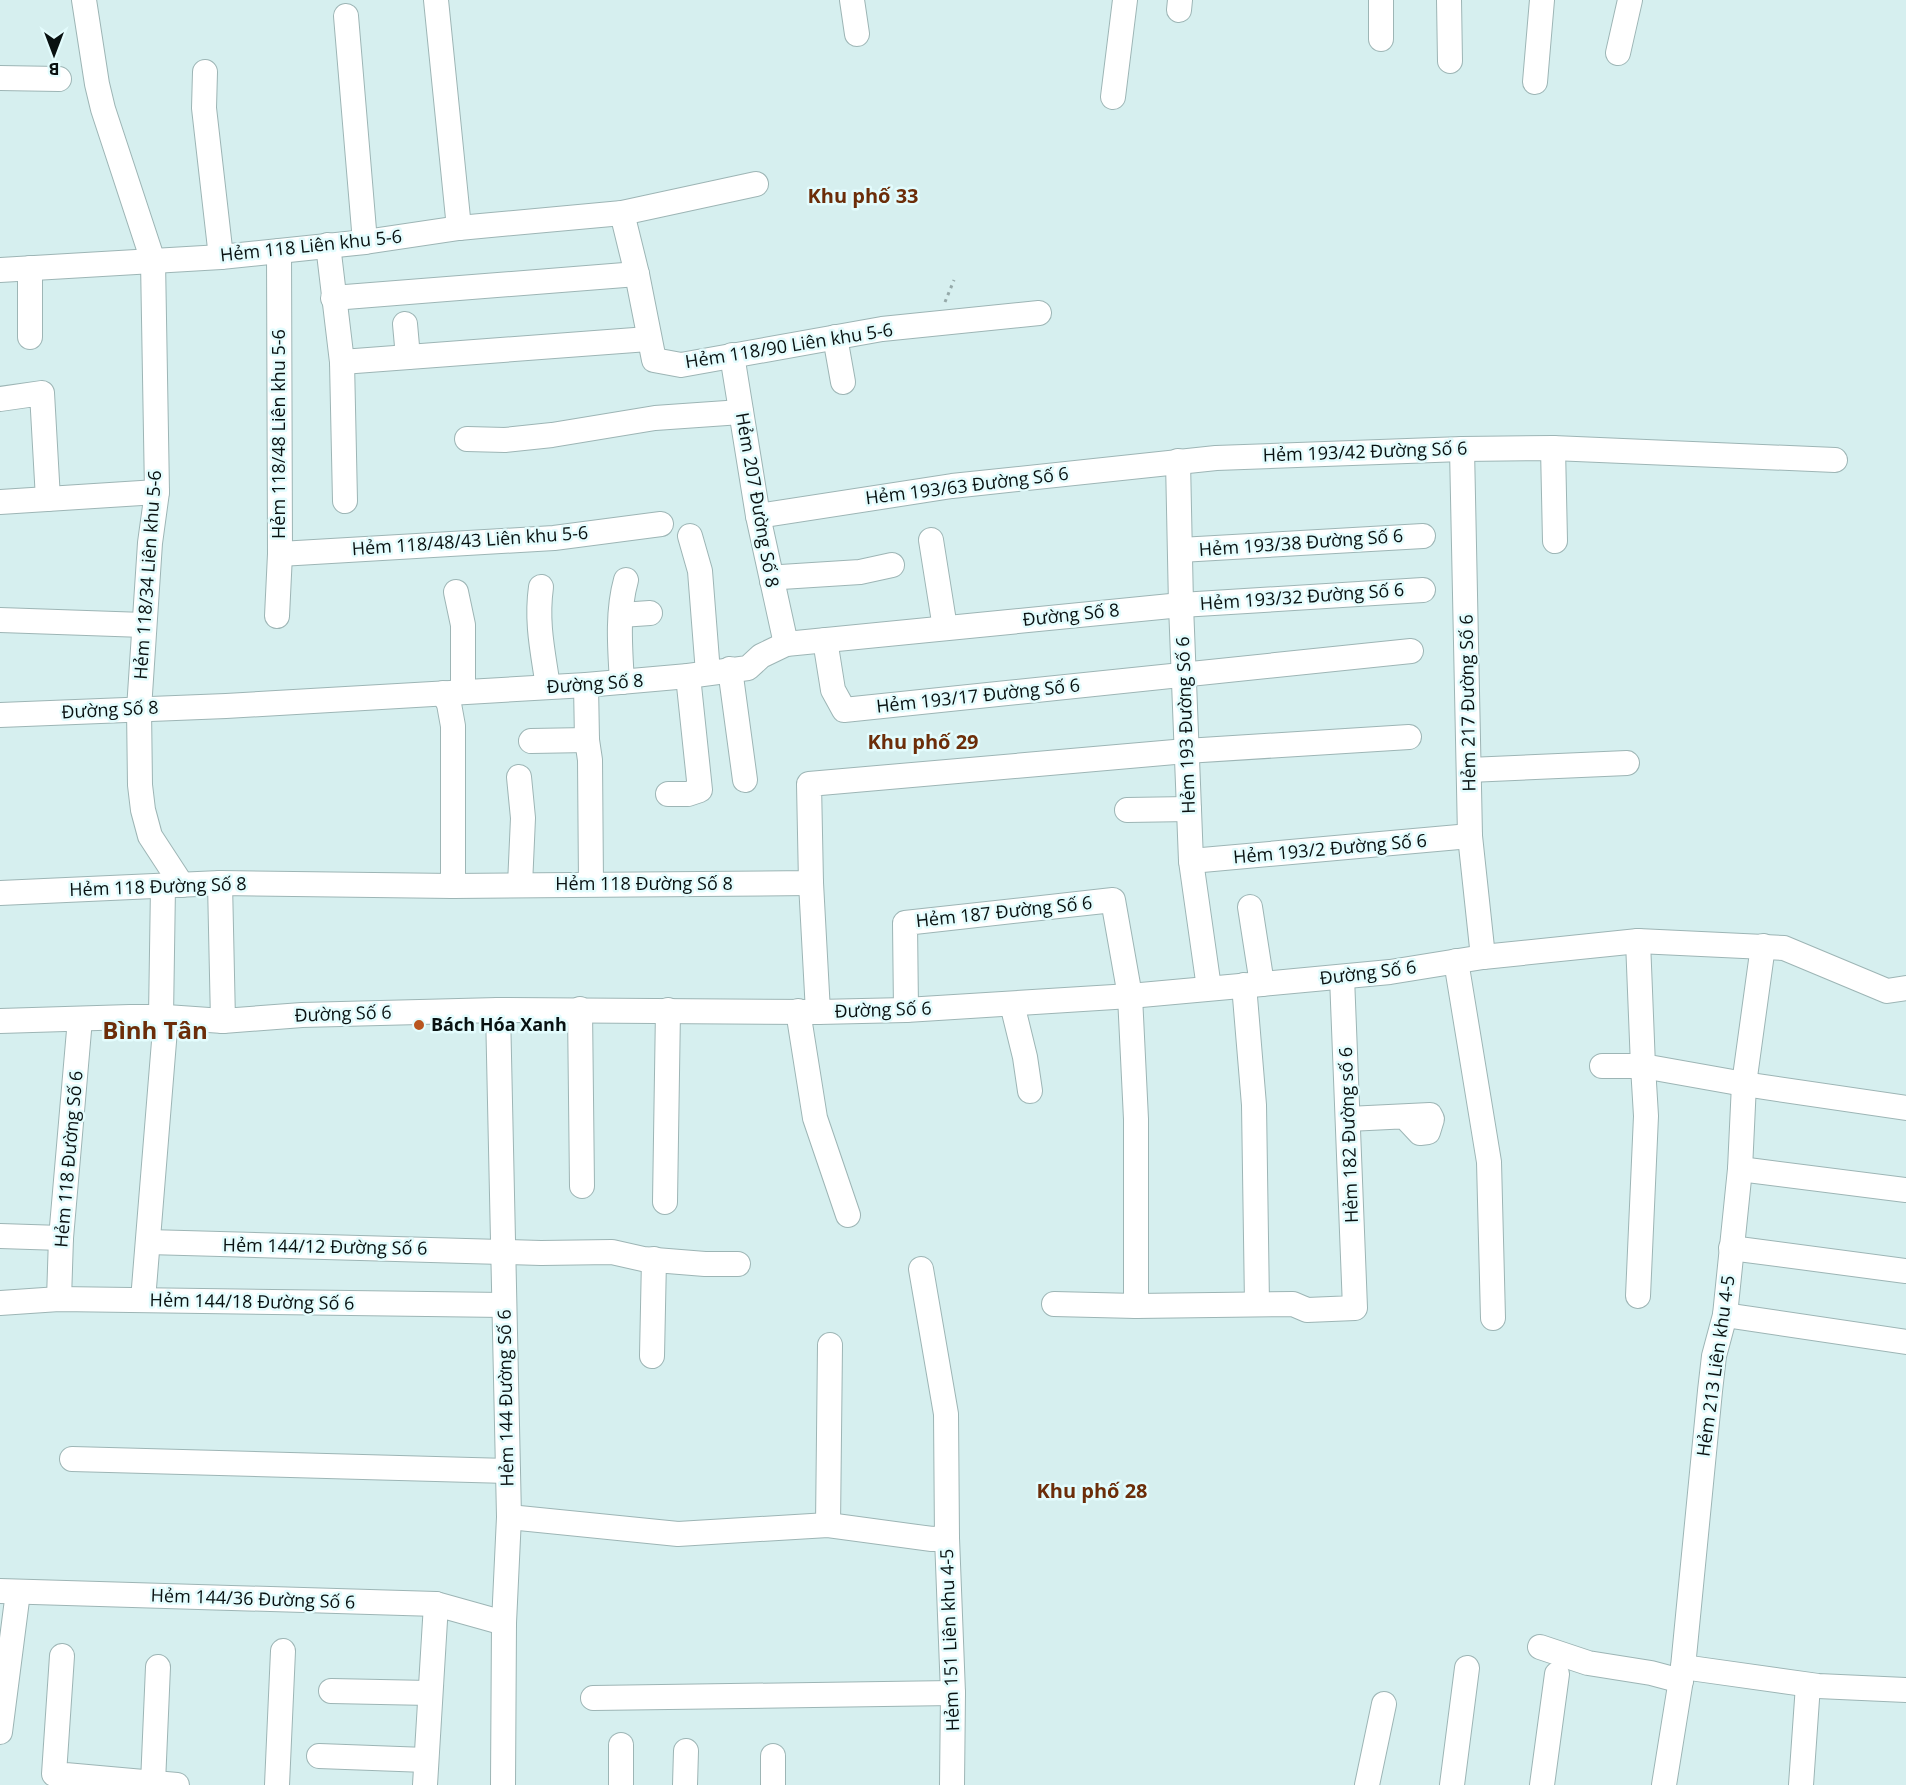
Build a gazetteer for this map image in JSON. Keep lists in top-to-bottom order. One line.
{"streets":{"street":["Hẻm 118 Liên khu 5-6","Hẻm 118/90 Liên khu 5-6","Hẻm 118/48 Liên khu 5-6","Hẻm 193/42 Đường Số 6","Hẻm 193/63 Đường Số 6","Hẻm 207 Đường Số 8","Hẻm 118/48/43 Liên khu 5-6","Hẻm 193/38 Đường Số 6","Hẻm 118/34 Liên khu 5-6","Hẻm 193/32 Đường Số 6","Đường Số 8","Hẻm 193/17 Đường Số 6","Hẻm 217 Đường Số 6","Hẻm 193 Đường Số 6","Hẻm 193/2 Đường Số 6","Hẻm 118 Đường Số 8","Hẻm 187 Đường Số 6","Đường Số 6","Hẻm 182 Đường số 6","Hẻm 118 Đường Số 6","Hẻm 144/12 Đường Số 6","Hẻm 144/18 Đường Số 6","Hẻm 213 Liên khu 4-5","Hẻm 144 Đường Số 6","Hẻm 144/36 Đường Số 6","Hẻm 151 Liên khu 4-5"]},"crossings":[["Hẻm 118 Liên khu 5-6","Hẻm 118/90 Liên khu 5-6"],["Hẻm 118 Liên khu 5-6","Hẻm 118/48 Liên khu 5-6"],["Hẻm 118 Liên khu 5-6","Hẻm 118/34 Liên khu 5-6"],["Hẻm 118/90 Liên khu 5-6","Hẻm 207 Đường Số 8"],["Hẻm 118/48 Liên khu 5-6","Hẻm 118/48/43 Liên khu 5-6"],["Hẻm 193/42 Đường Số 6","Hẻm 193/63 Đường Số 6"],["Hẻm 193/42 Đường Số 6","Hẻm 217 Đường Số 6"],["Hẻm 193/42 Đường Số 6","Hẻm 193 Đường Số 6"],["Hẻm 193/63 Đường Số 6","Hẻm 207 Đường Số 8"],["Hẻm 193/63 Đường Số 6","Hẻm 193 Đường Số 6"],["Hẻm 207 Đường Số 8","Đường Số 8"],["Hẻm 193/38 Đường Số 6","Hẻm 193 Đường Số 6"],["Hẻm 118/34 Liên khu 5-6","Đường Số 8"],["Hẻm 118/34 Liên khu 5-6","Hẻm 118 Đường Số 8"],["Hẻm 193/32 Đường Số 6","Đường Số 8"],["Hẻm 193/32 Đường Số 6","Hẻm 193 Đường Số 6"],["Đường Số 8","Hẻm 193/17 Đường Số 6"],["Đường Số 8","Hẻm 193 Đường Số 6"],["Hẻm 193/17 Đường Số 6","Hẻm 193 Đường Số 6"],["Hẻm 217 Đường Số 6","Hẻm 193/2 Đường Số 6"],["Hẻm 217 Đường Số 6","Đường Số 6"],["Hẻm 193 Đường Số 6","Hẻm 193/2 Đường Số 6"],["Hẻm 193 Đường Số 6","Đường Số 6"],["Hẻm 187 Đường Số 6","Đường Số 6"],["Đường Số 6","Hẻm 182 Đường số 6"],["Đường Số 6","Hẻm 118 Đường Số 6"],["Đường Số 6","Hẻm 213 Liên khu 4-5"],["Đường Số 6","Hẻm 144 Đường Số 6"],["Hẻm 118 Đường Số 6","Hẻm 144/18 Đường Số 6"],["Hẻm 144/12 Đường Số 6","Hẻm 144 Đường Số 6"],["Hẻm 144/18 Đường Số 6","Hẻm 144 Đường Số 6"],["Hẻm 144 Đường Số 6","Hẻm 144/36 Đường Số 6"],["Hẻm 144 Đường Số 6","Hẻm 151 Liên khu 4-5"]],"districts":["Khu phố 33","Khu phố 29","Bình Tân","Khu phố 28"],"places":["Bách Hóa Xanh"],"north":"bottom"}
